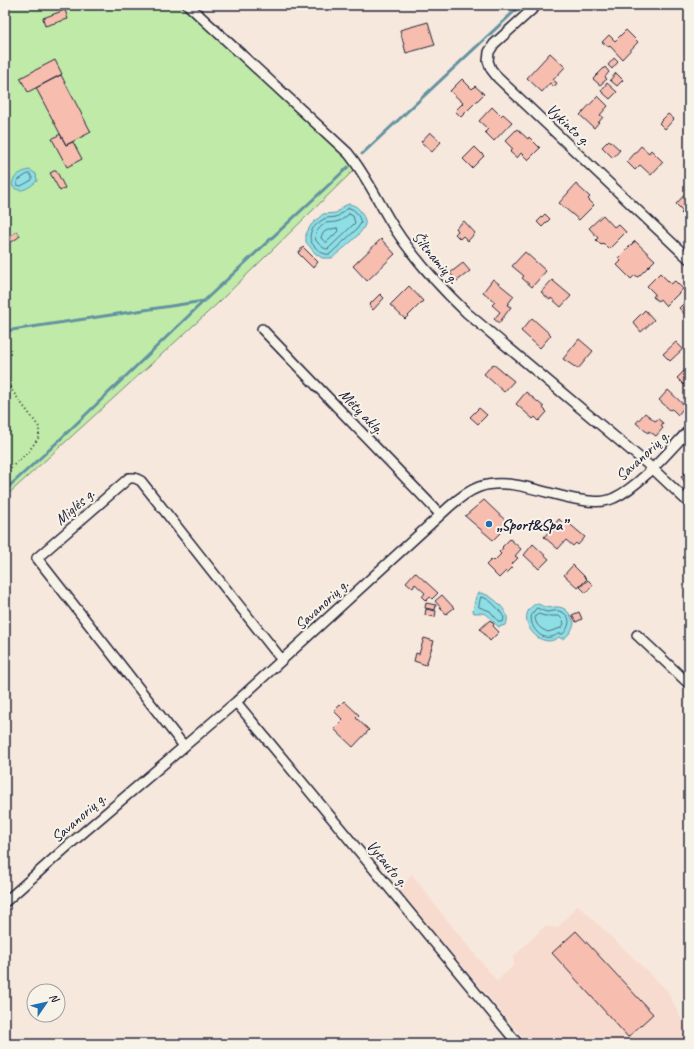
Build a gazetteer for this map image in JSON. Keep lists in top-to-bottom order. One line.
{"streets":{"street":["Vykinto g.","Šiltnamių g.","Mėtų aklg.","Savanorių g.","Miglės g.","Vytauto g."]},"crossings":[["Šiltnamių g.","Savanorių g."],["Mėtų aklg.","Savanorių g."],["Savanorių g.","Miglės g."],["Savanorių g.","Vytauto g."]],"places":["„Sport&Spa”"],"north":"top right"}
